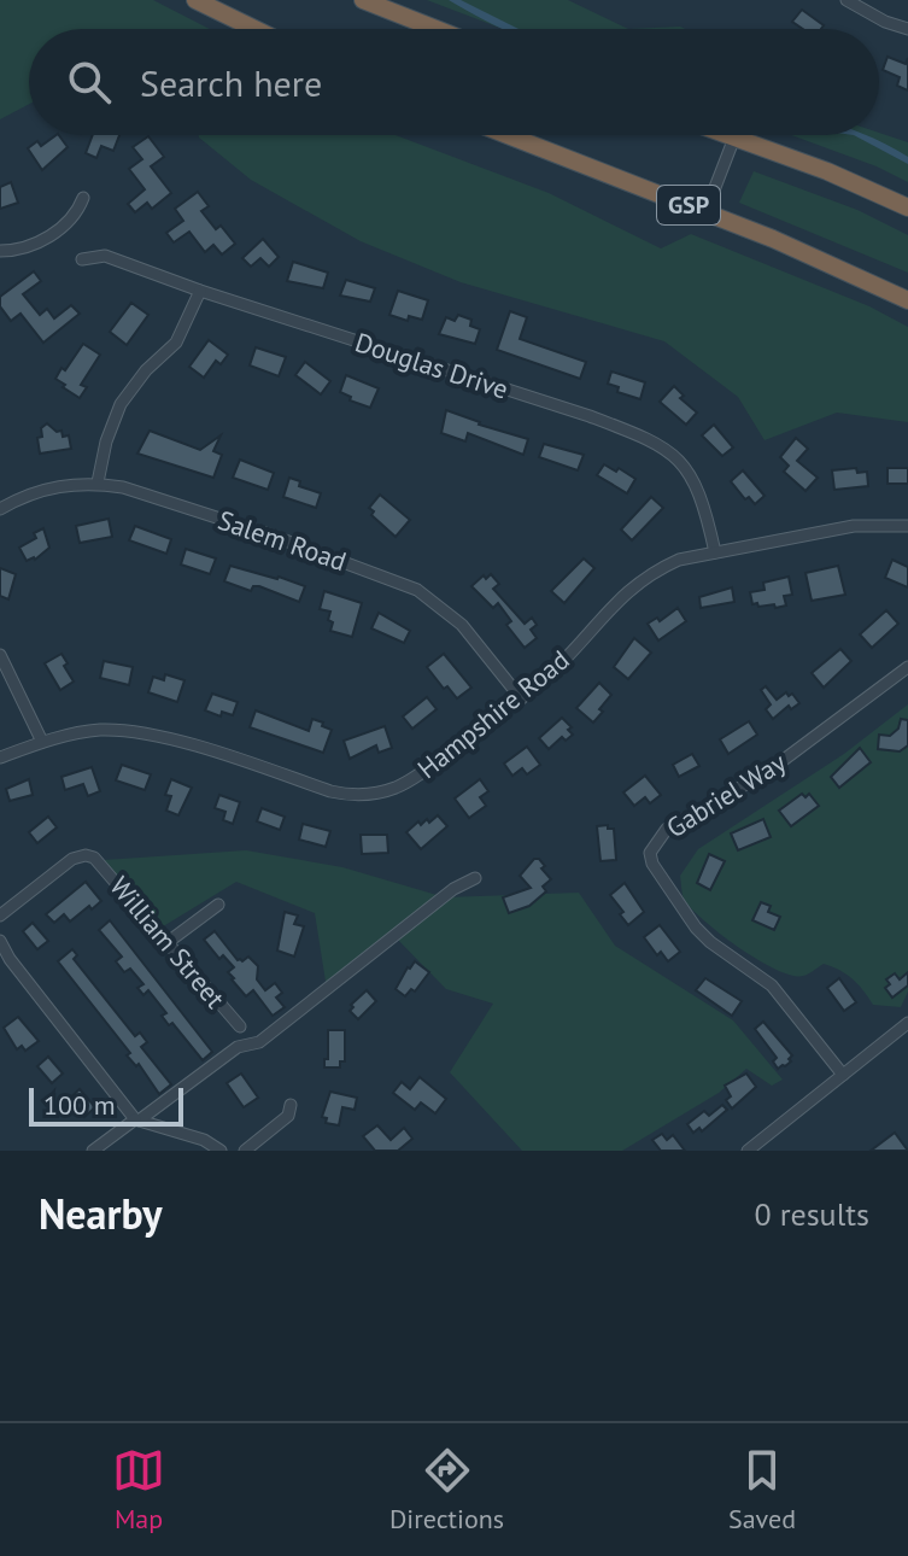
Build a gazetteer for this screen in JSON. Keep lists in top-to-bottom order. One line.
{"streets":{"highway":["GSP"],"street":["Douglas Drive","Salem Road","Hampshire Road","Gabriel Way","William Street"]},"crossings":[["Douglas Drive","Hampshire Road"],["Salem Road","Hampshire Road"]],"scale_bar":"100 m","page":{"search":"Search here","scale":"100 m","heading":["Nearby","0 results"],"nav":["Map","Directions","Saved"]}}
